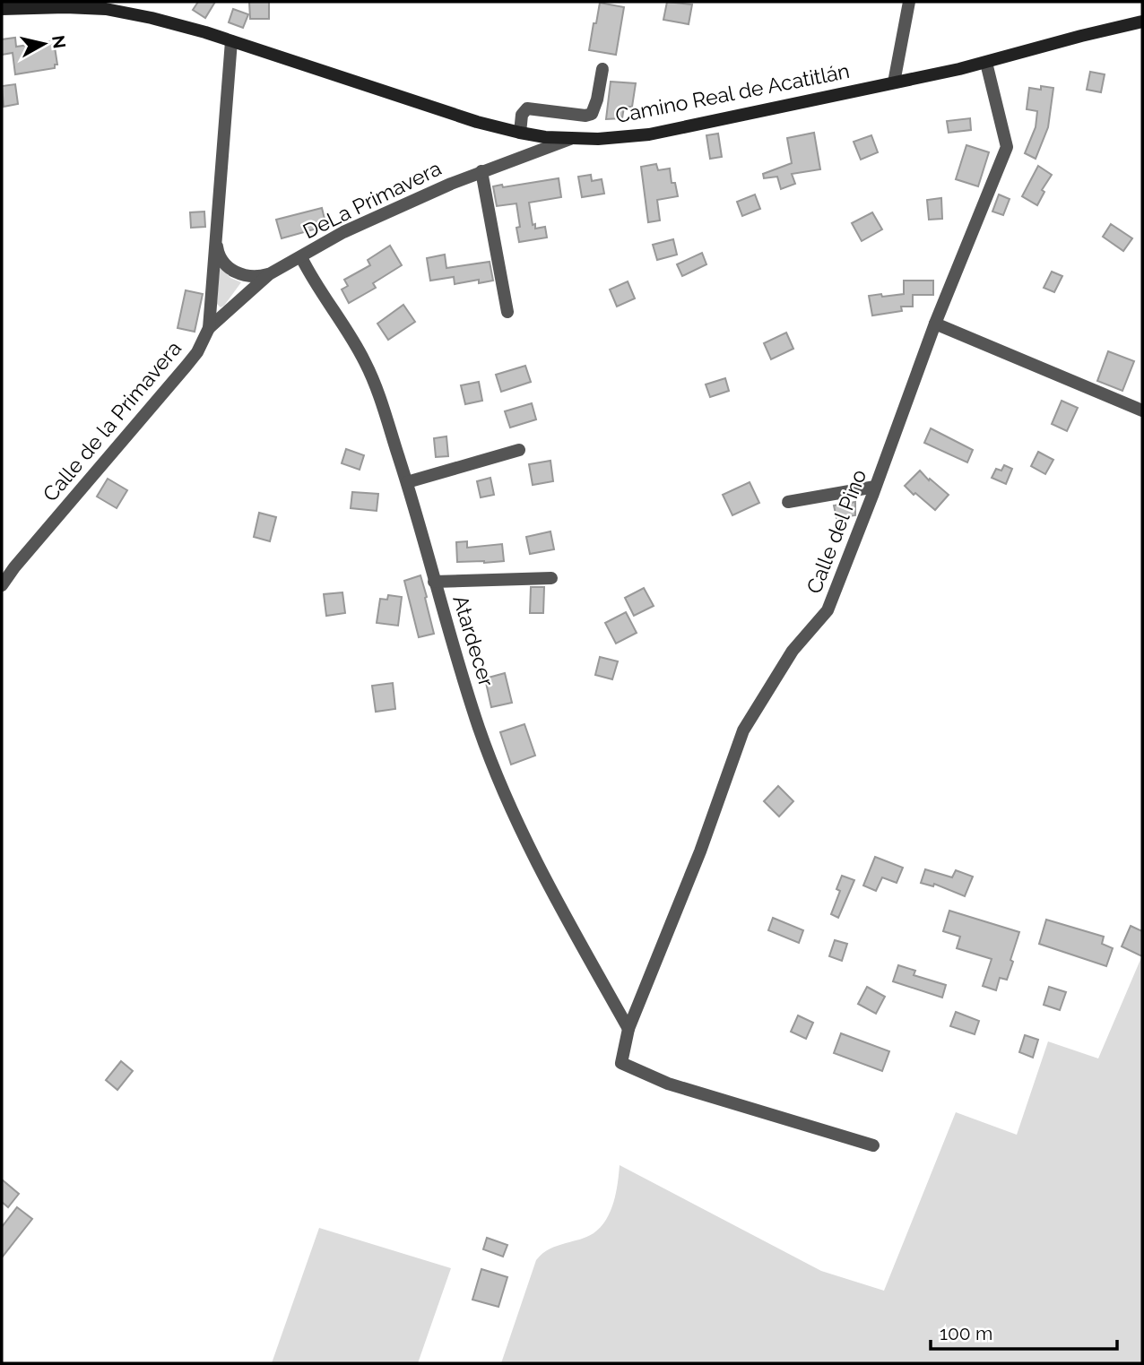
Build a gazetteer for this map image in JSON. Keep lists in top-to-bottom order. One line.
{"streets":{"main road":["Camino Real de Acatitlán"],"street":["DeLa Primavera","Calle de la Primavera","Calle del Pino","Atardecer"]},"crossings":[["Camino Real de Acatitlán","DeLa Primavera"],["Camino Real de Acatitlán","Calle de la Primavera"],["Camino Real de Acatitlán","Calle del Pino"],["DeLa Primavera","Calle de la Primavera"],["DeLa Primavera","Atardecer"],["Calle del Pino","Atardecer"]],"scale_bar":"100 m","north":"right"}
